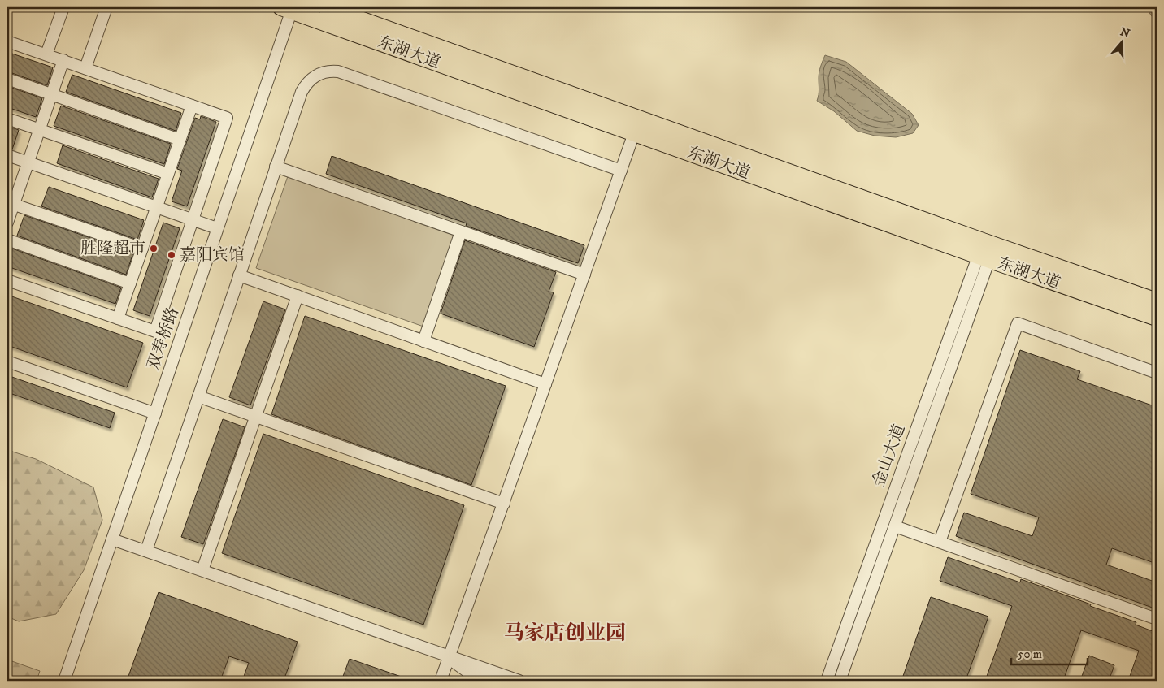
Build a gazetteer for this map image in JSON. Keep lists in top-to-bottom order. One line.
{"streets":{"highway":["东湖大道"],"street":["双寿桥路","金山大道"]},"crossings":[["东湖大道","双寿桥路"],["东湖大道","金山大道"]],"districts":["马家店创业园"],"places":["胜隆超市","嘉阳宾馆"],"scale_bar":"50 m","north":"top"}
